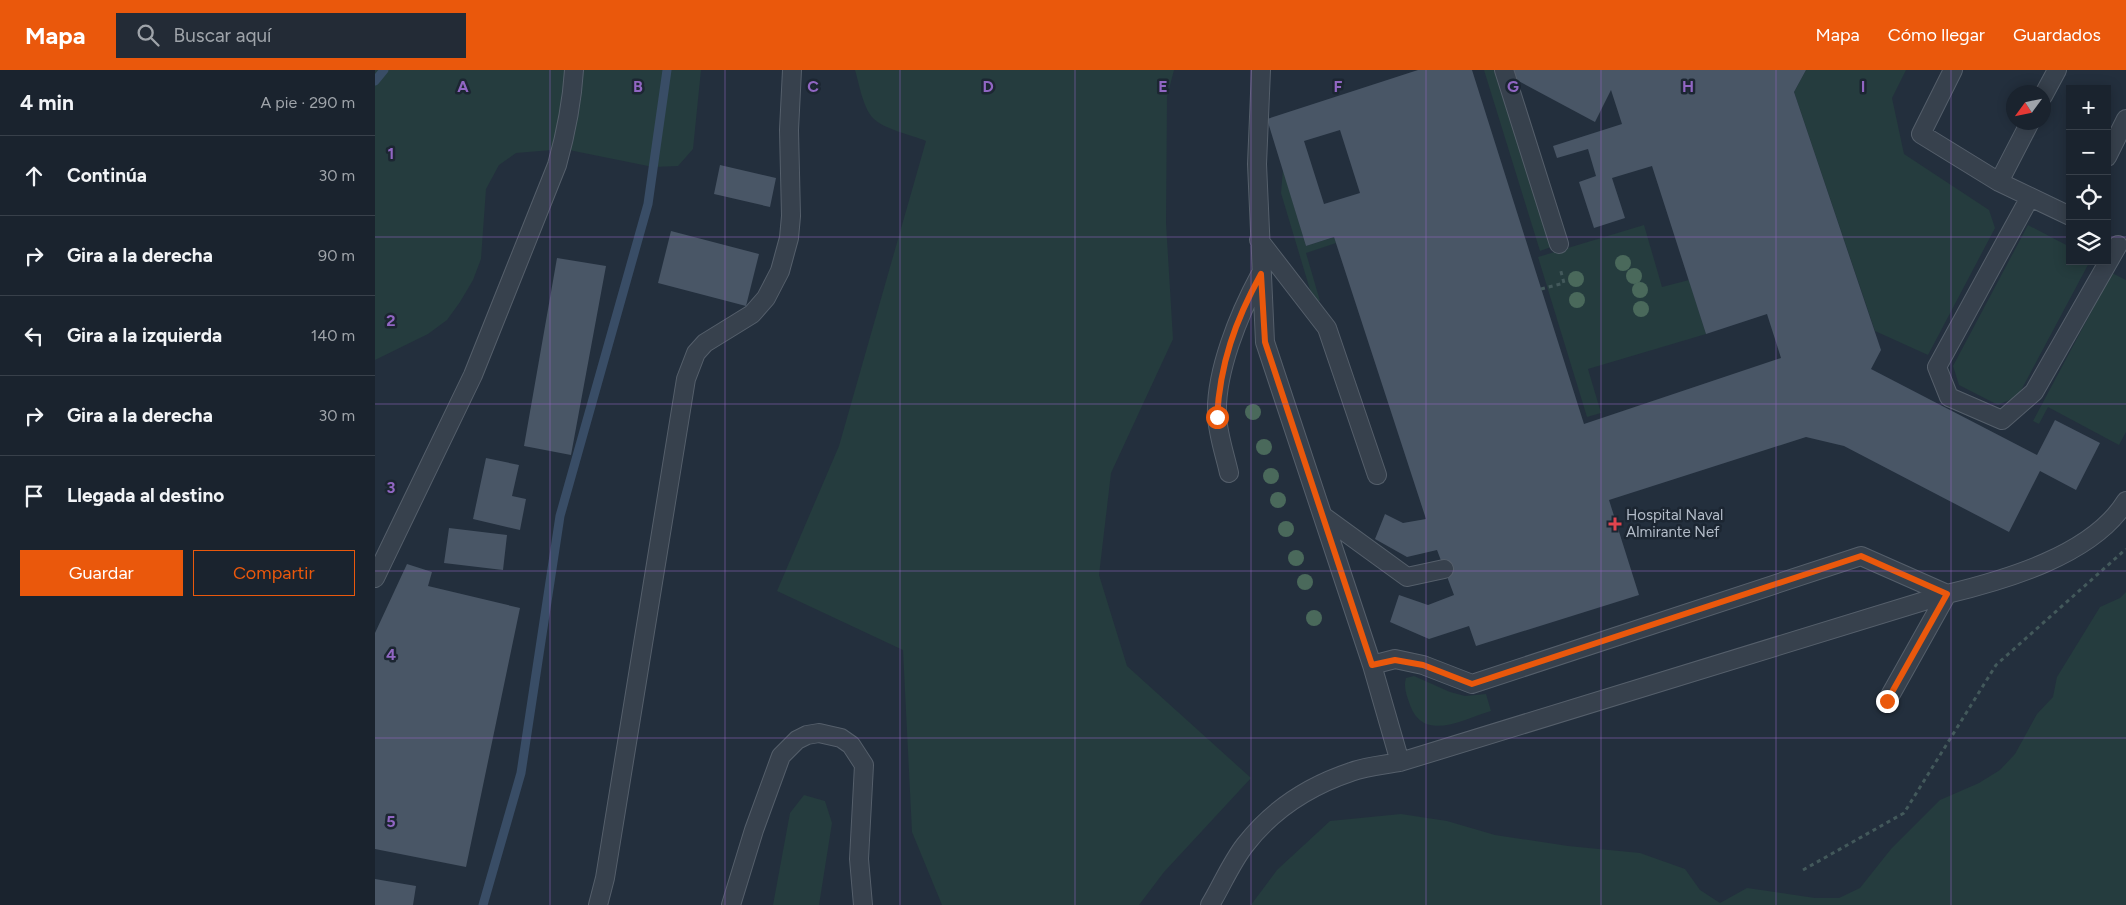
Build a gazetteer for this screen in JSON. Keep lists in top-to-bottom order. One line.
{"places":{"health":["Hospital Naval Almirante Nef"]},"north":"bottom left","page":{"header":"Mapa","search":"Buscar aquí","nav":["Mapa","Cómo llegar","Guardados"],"heading":["4 min","A pie · 290 m"],"map_buttons":["+","−"],"list":[["Continúa","30 m"],["Gira a la derecha","90 m"],["Gira a la izquierda","140 m"],["Gira a la derecha","30 m"],"Llegada al destino"],"buttons":["Guardar","Compartir"]},"grid":{"columns":["A","B","C","D","E","F","G","H","I"],"rows":["1","2","3","4","5"]}}
